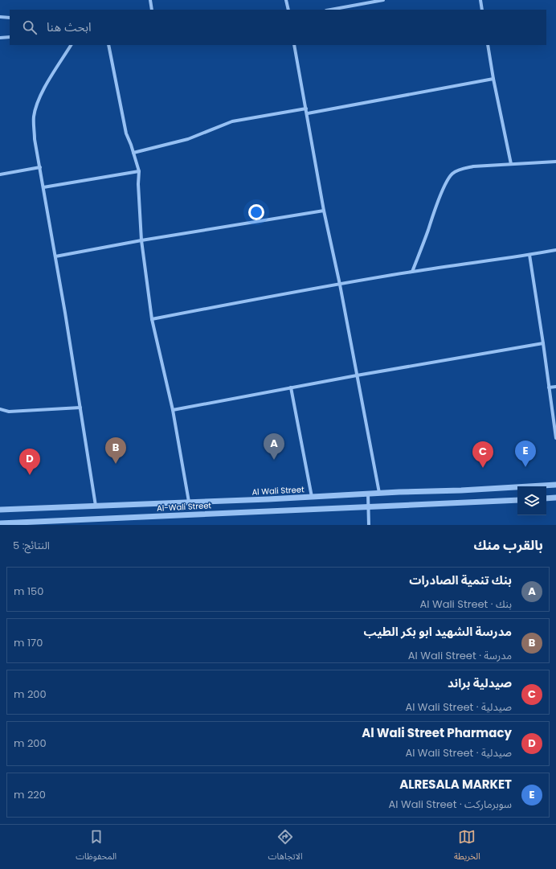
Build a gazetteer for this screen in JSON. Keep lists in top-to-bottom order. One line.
{"streets":{"street":["Al Wali Street","Al-Wali Street"]},"page":{"search":"ابحث هنا","pins":["A","B","E","C","D"],"heading":["بالقرب منك","النتائج: 5"],"list":[{"mark":"A","name":"بنك تنمية الصادرات","note":"بنك · Al Wali Street","value":"150 m"},{"mark":"B","name":"مدرسة الشهيد ابو بكر الطيب","note":"مدرسة · Al Wali Street","value":"170 m"},{"mark":"C","name":"صيدلية براند","note":"صيدلية · Al Wali Street","value":"200 m"},{"mark":"D","name":"Al Wali Street Pharmacy","note":"صيدلية · Al Wali Street","value":"200 m"},{"mark":"E","name":"ALRESALA MARKET","note":"سوبرماركت · Al Wali Street","value":"220 m"}],"nav":["الخريطة","الاتجاهات","المحفوظات"]}}
